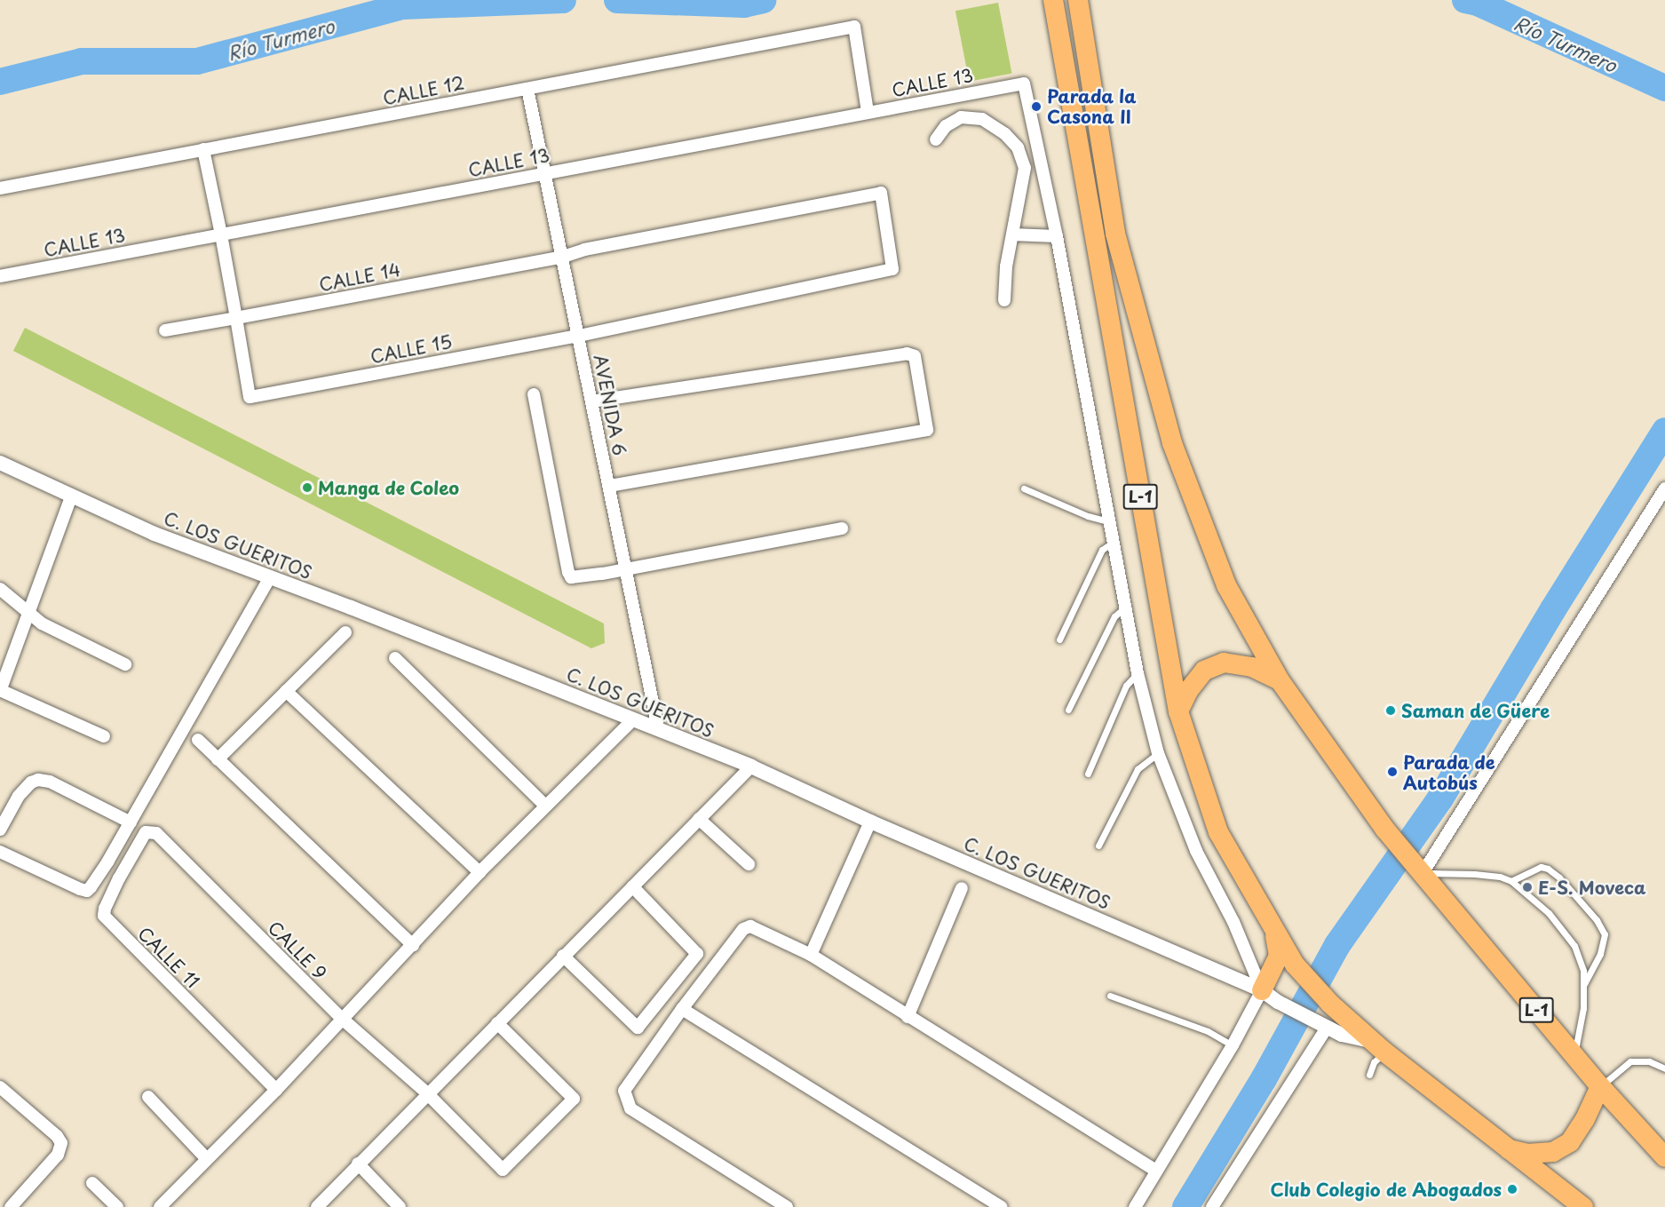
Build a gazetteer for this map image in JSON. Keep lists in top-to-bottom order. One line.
{"streets":{"main road":["L-1"],"street":["CALLE 13","CALLE 12","CALLE 14","CALLE 15","AVENIDA 6","C. LOS GUERITOS","CALLE 9","CALLE 11"]},"crossings":[["CALLE 13","CALLE 12"],["CALLE 13","AVENIDA 6"],["CALLE 12","AVENIDA 6"],["CALLE 14","CALLE 15"],["CALLE 14","AVENIDA 6"],["CALLE 15","AVENIDA 6"],["AVENIDA 6","C. LOS GUERITOS"],["L-1","C. LOS GUERITOS"],["CALLE 9","CALLE 11"]],"water":["Río Turmero"],"places":["Parada la Casona II","Manga de Coleo","Saman de Güere","Parada de Autobús","E-S. Moveca","Club Colegio de Abogados"]}
